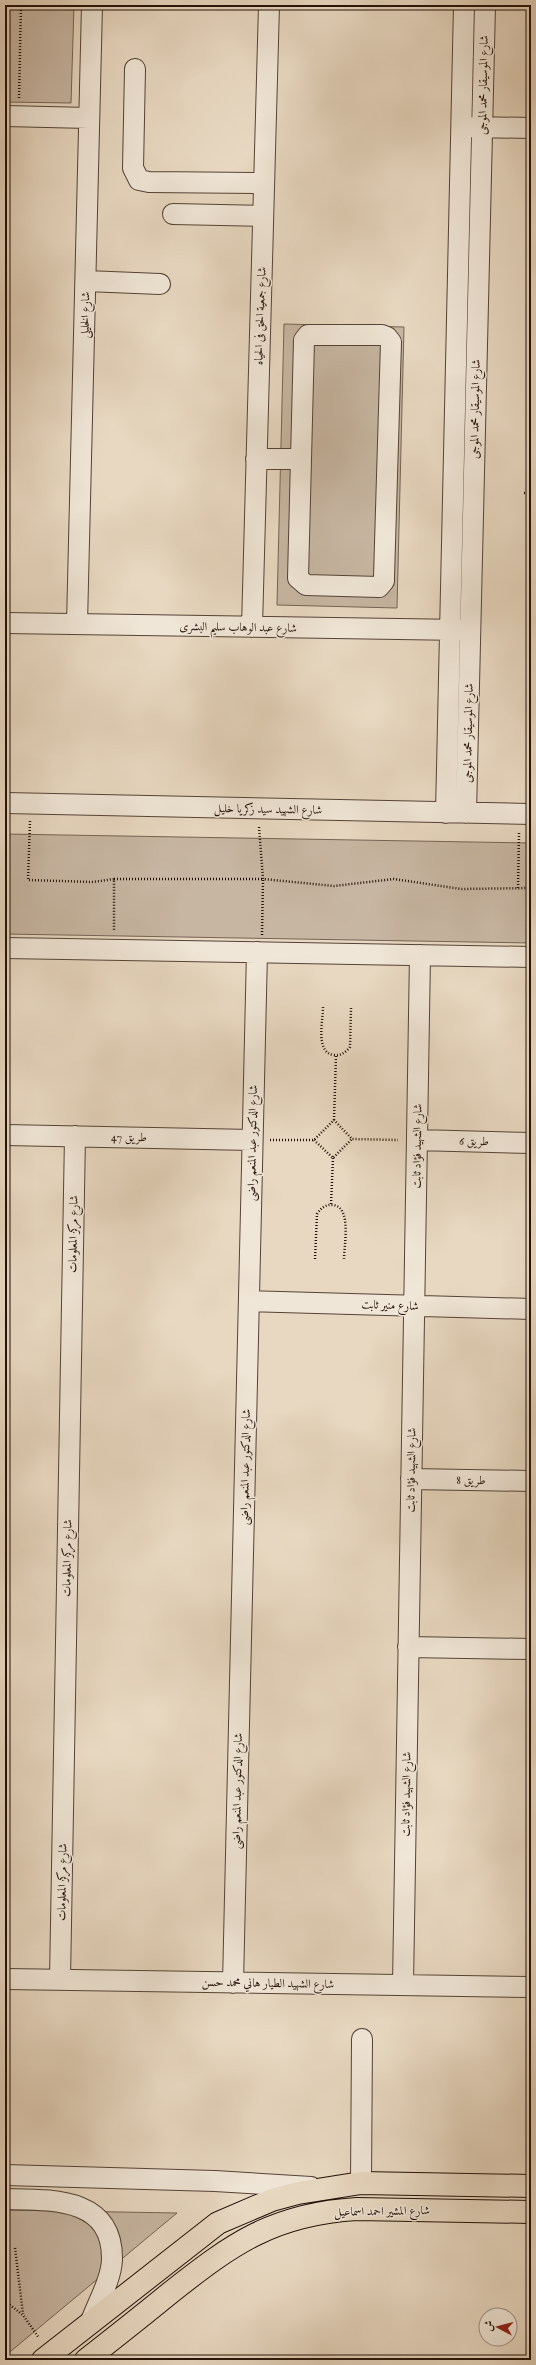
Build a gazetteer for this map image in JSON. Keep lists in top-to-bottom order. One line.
{"streets":{"main road":["شارع المشير احمد اسماعيل"],"street":["شارع الموسيقار محمد الموجى","شارع الخليلى","شارع جمعية الحق فى الحياه","شارع عبد الوهاب سليم البشرى","شارع الشهيد سيد زكريا خليل","طريق 47","طريق 6","شارع الدكتور عبد المنعم راضى","شارع الشهيد فؤاد ثابت","شارع مركز المعلومات","شارع منير ثابت","طريق 8","شارع الشهيد الطيار هاني محمد حسن"]},"crossings":[["شارع الموسيقار محمد الموجى","شارع عبد الوهاب سليم البشرى"],["شارع الموسيقار محمد الموجى","شارع الشهيد سيد زكريا خليل"],["شارع الخليلى","شارع عبد الوهاب سليم البشرى"],["شارع جمعية الحق فى الحياه","شارع عبد الوهاب سليم البشرى"],["طريق 47","شارع الدكتور عبد المنعم راضى"],["طريق 47","شارع مركز المعلومات"],["طريق 6","شارع الشهيد فؤاد ثابت"],["شارع الدكتور عبد المنعم راضى","شارع منير ثابت"],["شارع الدكتور عبد المنعم راضى","شارع الشهيد الطيار هاني محمد حسن"],["شارع الشهيد فؤاد ثابت","شارع منير ثابت"],["شارع الشهيد فؤاد ثابت","طريق 8"],["شارع الشهيد فؤاد ثابت","شارع الشهيد الطيار هاني محمد حسن"],["شارع مركز المعلومات","شارع الشهيد الطيار هاني محمد حسن"]],"north":"left"}
